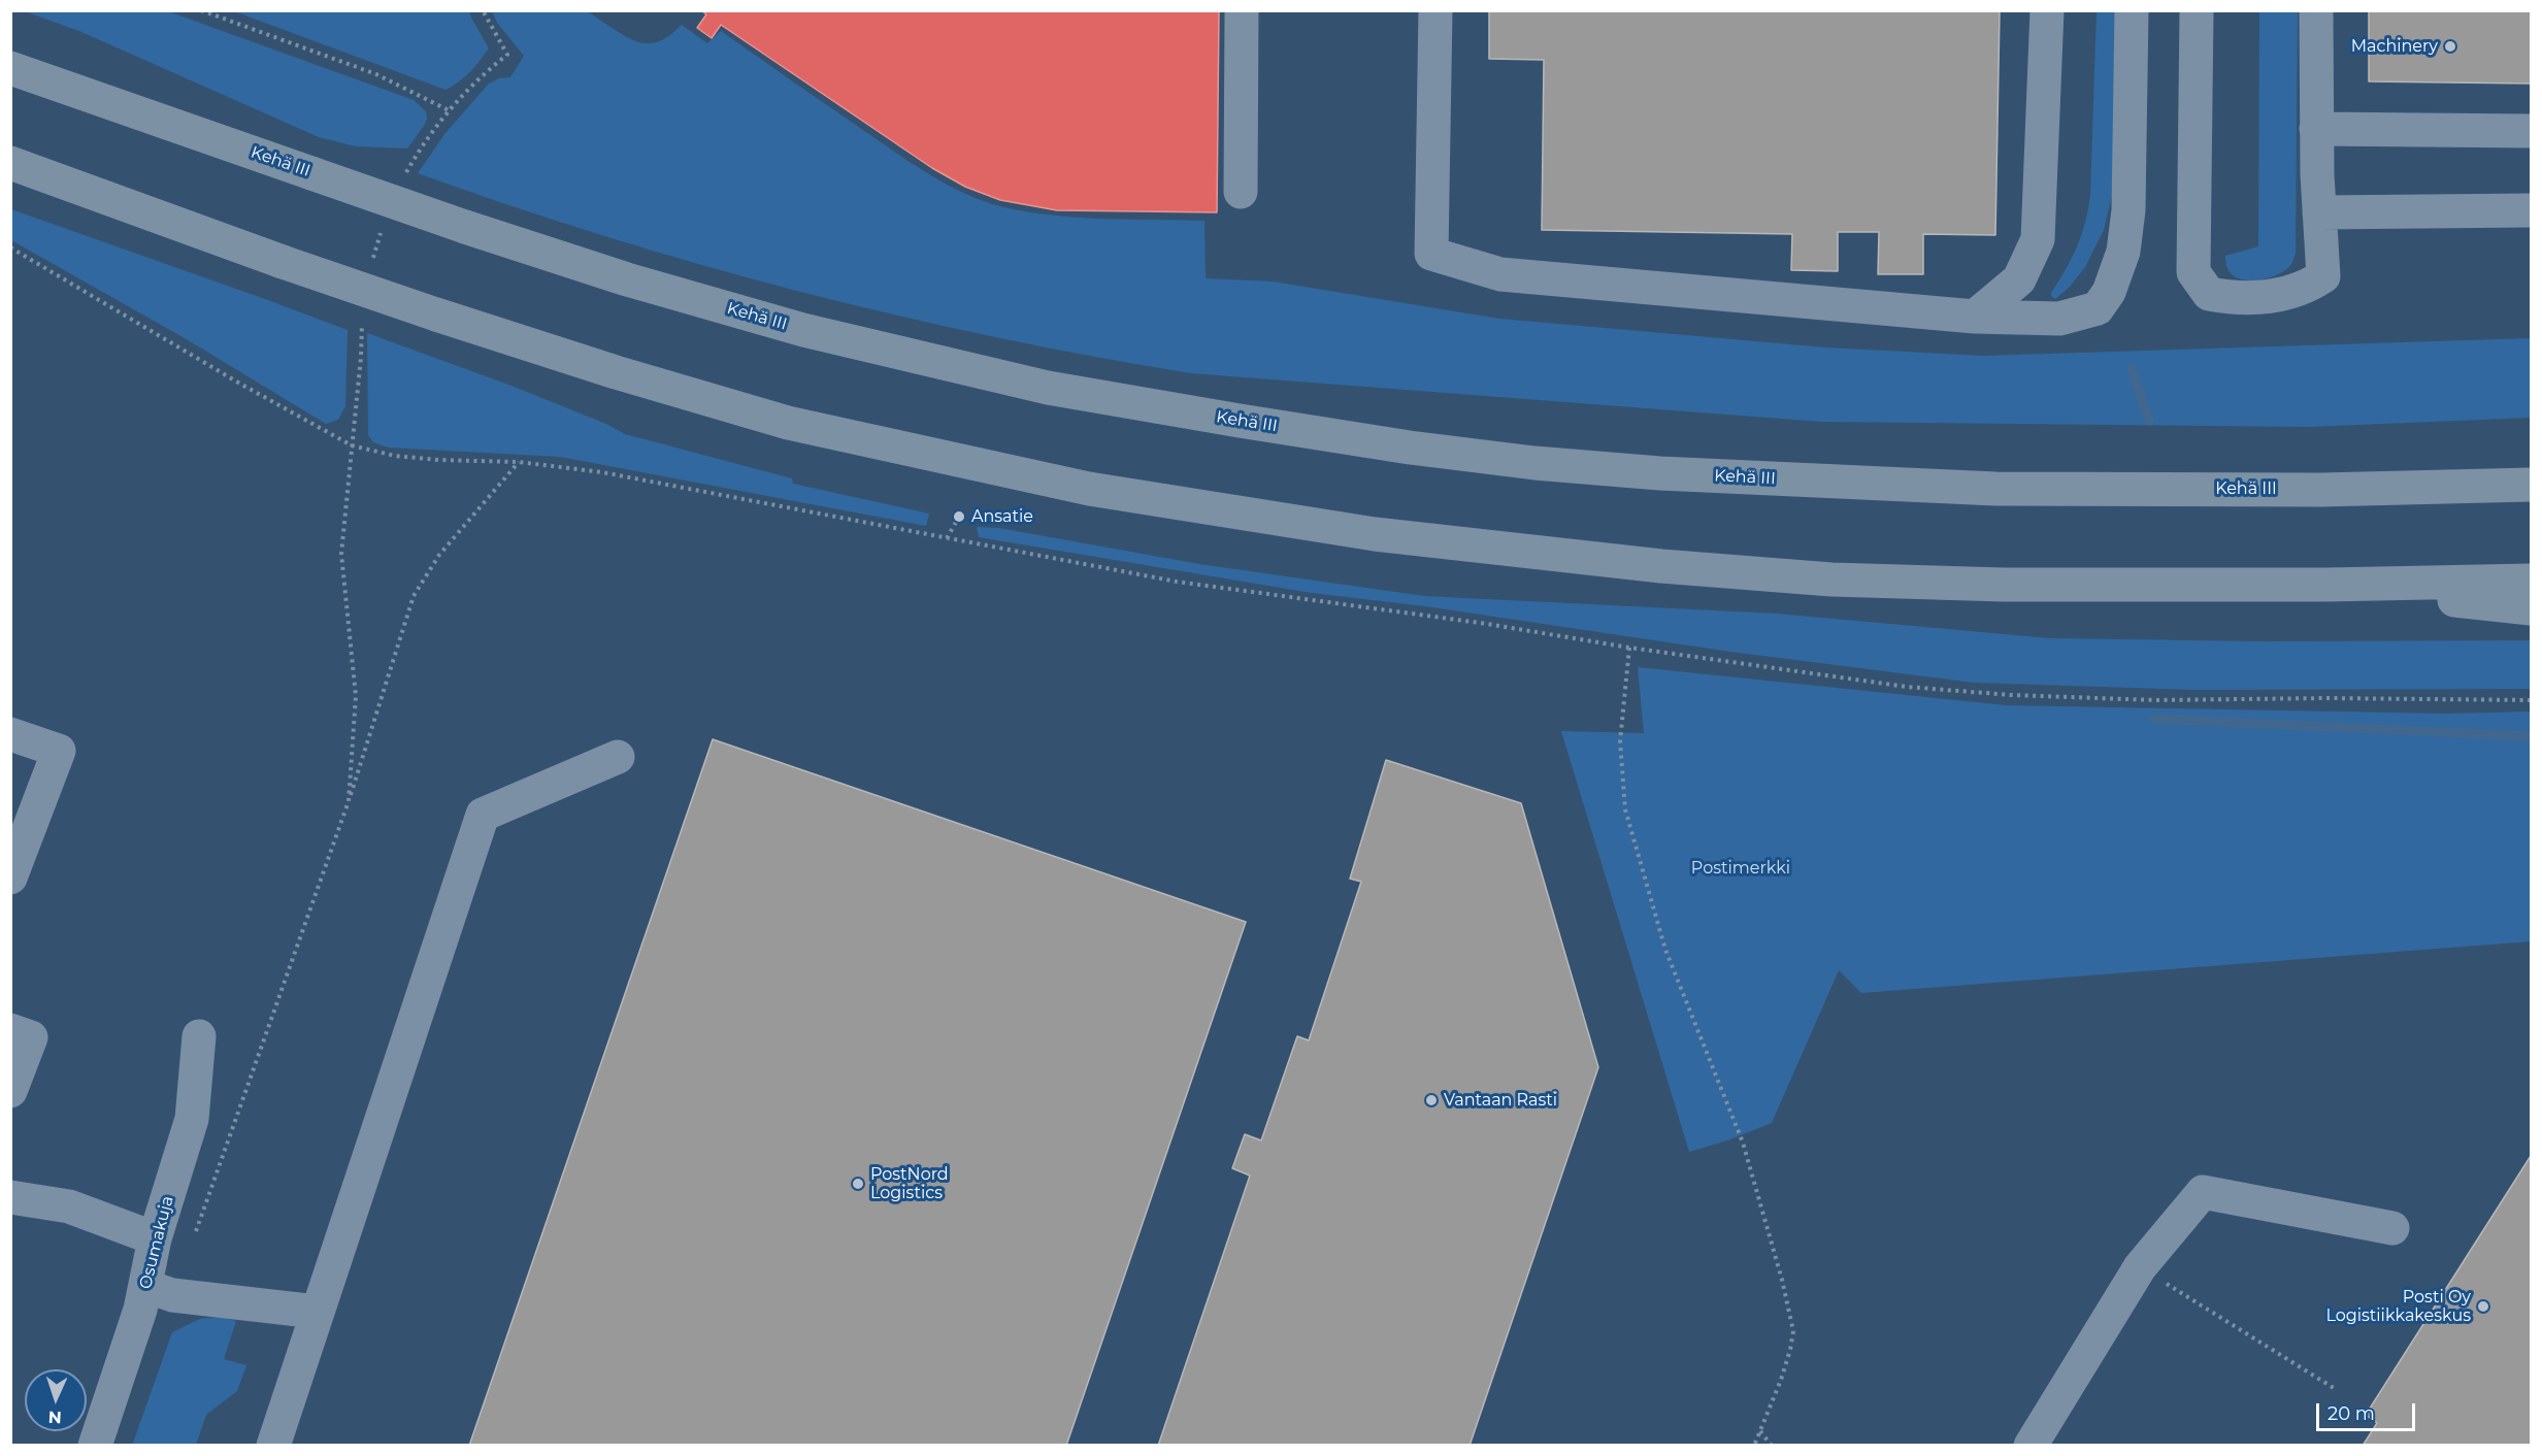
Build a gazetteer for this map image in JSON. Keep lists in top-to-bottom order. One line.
{"streets":{"highway":["Kehä III"],"street":["Osumakuja"]},"parks":["Postimerkki"],"places":["Machinery","Ansatie","Vantaan Rasti","PostNord Logistics","Posti Oy Logistiikkakeskus"],"scale_bar":"20 m","north":"bottom"}
